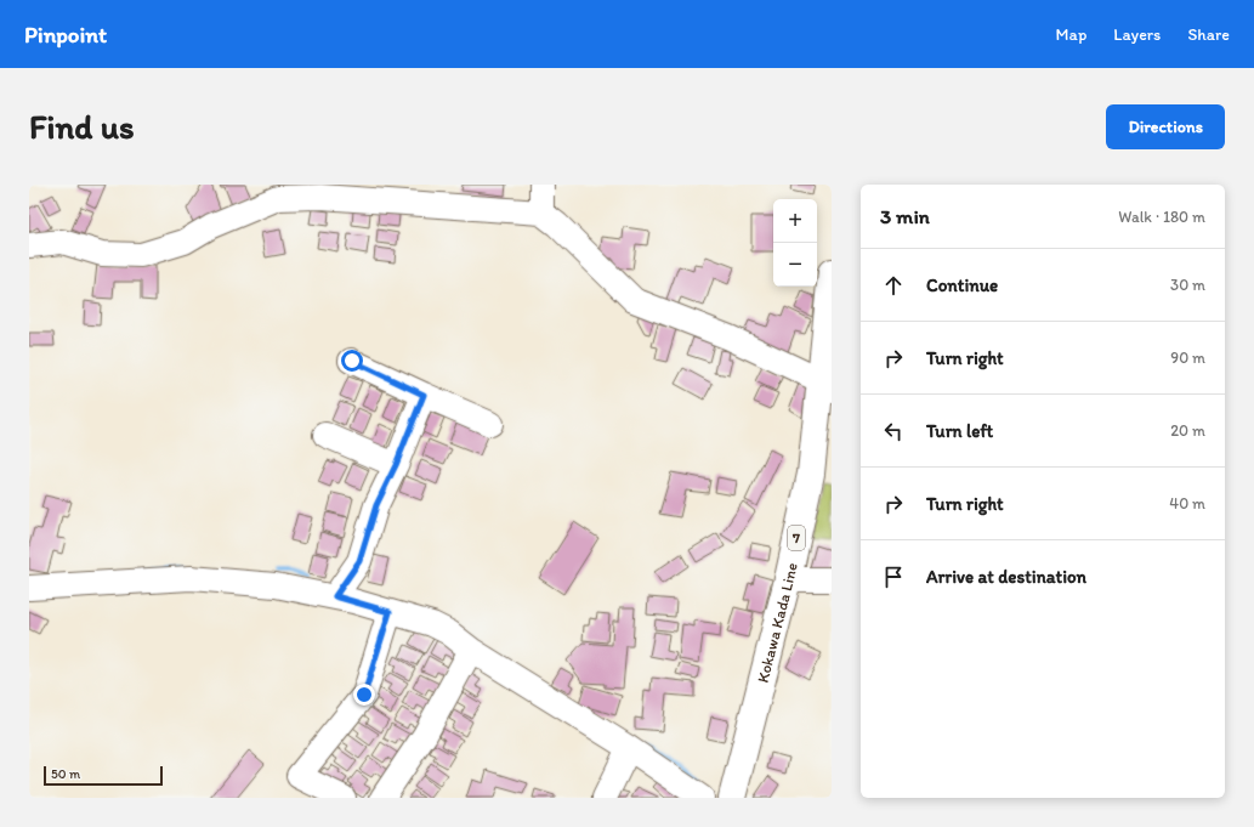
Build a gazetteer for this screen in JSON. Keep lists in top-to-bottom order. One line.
{"streets":{"main road":["7","Kokawa Kada Line"]},"scale_bar":"50 m","page":{"header":"Pinpoint","nav":["Map","Layers","Share"],"buttons":"Directions","title":"Find us","heading":["3 min","Walk · 180 m"],"map_buttons":["+","−"],"list":[["Continue","30 m"],["Turn right","90 m"],["Turn left","20 m"],["Turn right","40 m"],"Arrive at destination"],"scale":"50 m"}}
